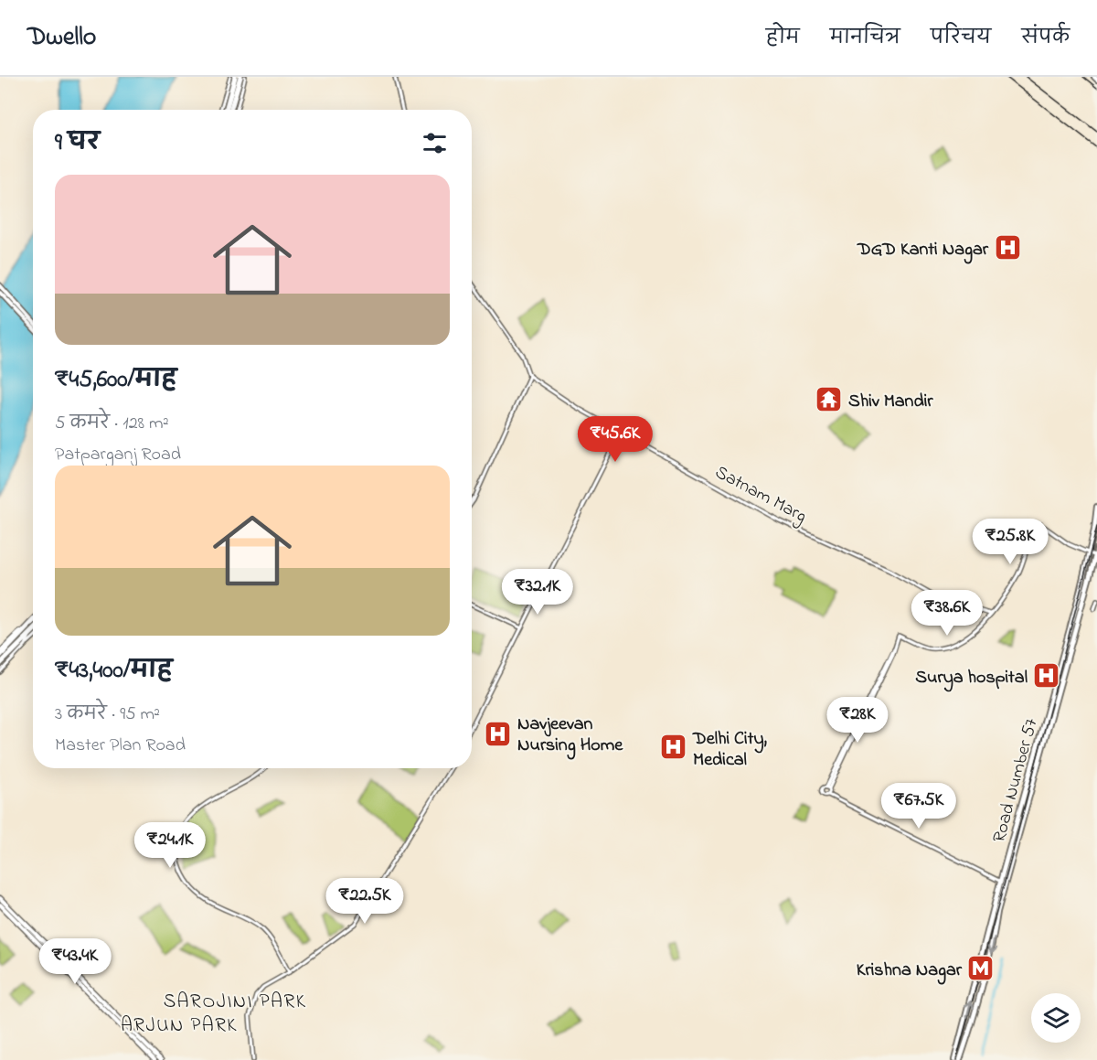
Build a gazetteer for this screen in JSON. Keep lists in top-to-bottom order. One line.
{"streets":{"main road":["Road Number 57"],"street":["Satnam Marg"]},"districts":["SAROJINI PARK","ARJUN PARK"],"places":{"hospital":["DGD Kanti Nagar","Surya hospital","Navjeevan Nursing Home","Delhi City, Medical"],"temple":["Shiv Mandir"],"metro station":["Krishna Nagar"]},"page":{"header":"Dwello","nav":["होम","मानचित्र","परिचय","संपर्क"],"heading":"9 घर","list":[{"name":"₹45,600/माह","note":"5 कमरे · 128 m² · Patparganj Road"},{"name":"₹43,400/माह","note":"3 कमरे · 95 m² · Master Plan Road"}],"price":["₹45.6K","₹25.8K","₹32.1K","₹38.6K","₹28K","₹67.5K","₹24.1K","₹22.5K","₹43.4K"]}}
